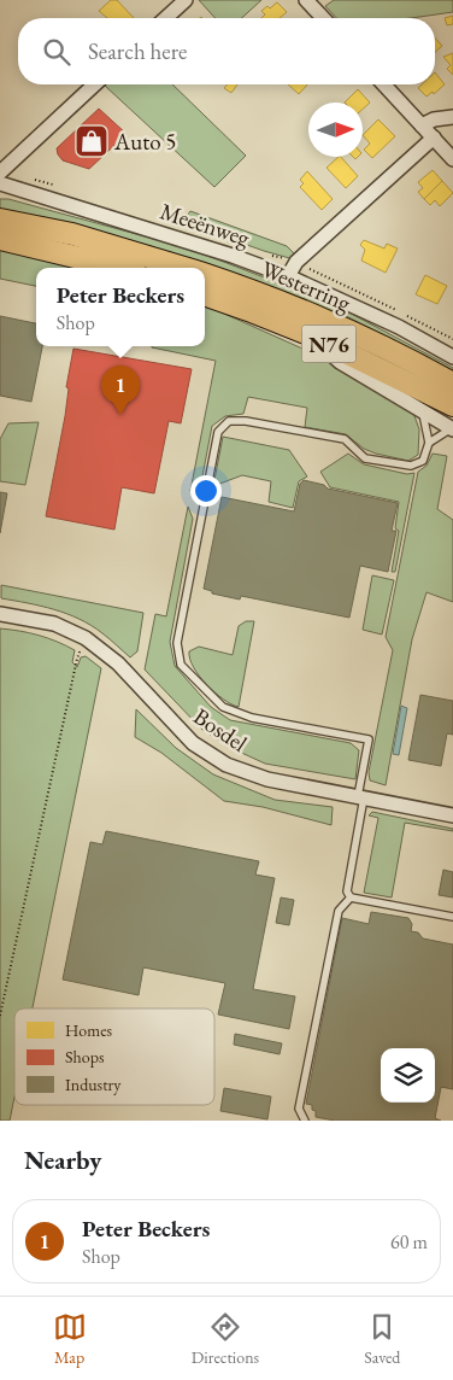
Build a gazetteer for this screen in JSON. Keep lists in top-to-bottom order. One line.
{"streets":{"highway":["Westerring","N76"],"street":["Meeënweg","Bosdel"]},"places":{"shop":["Auto 5"]},"legend":["Homes","Shops","Industry"],"north":"right","page":{"search":"Search here","popup":["Peter Beckers","Shop"],"pins":"1","heading":"Nearby","list":[{"mark":"1","name":"Peter Beckers","note":"Shop","value":"60 m"}],"nav":["Map","Directions","Saved"]}}
